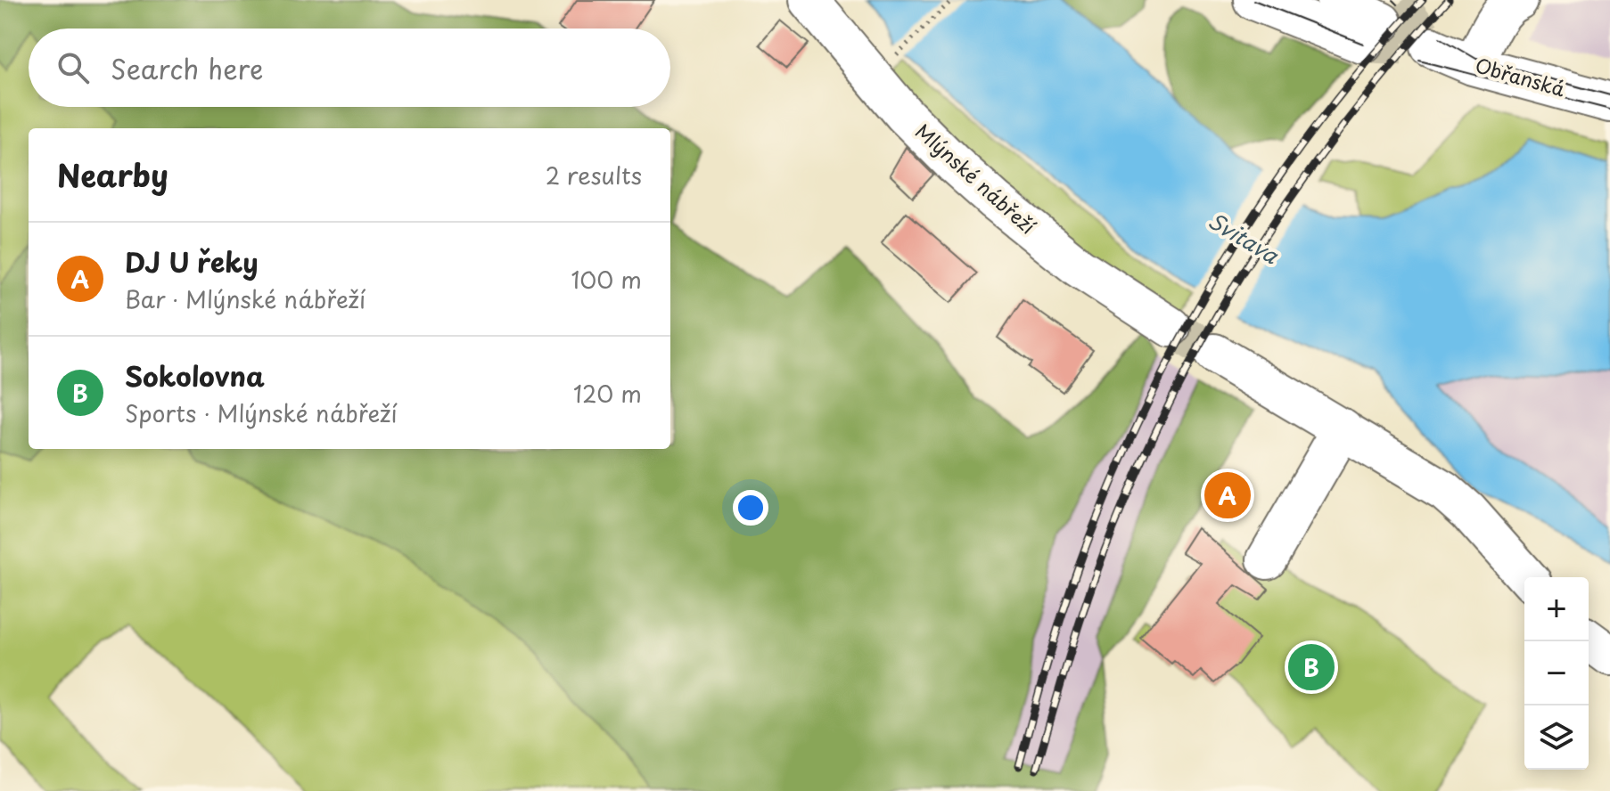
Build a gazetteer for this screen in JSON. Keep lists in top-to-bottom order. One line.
{"streets":{"street":["Obřanská","Mlýnské nábřeží"]},"water":["Svitava"],"page":{"search":"Search here","heading":["Nearby","2 results"],"list":[{"mark":"A","name":"DJ U řeky","note":"Bar · Mlýnské nábřeží","value":"100 m"},{"mark":"B","name":"Sokolovna","note":"Sports · Mlýnské nábřeží","value":"120 m"}],"pins":["A","B"],"map_buttons":["+","−"]}}
